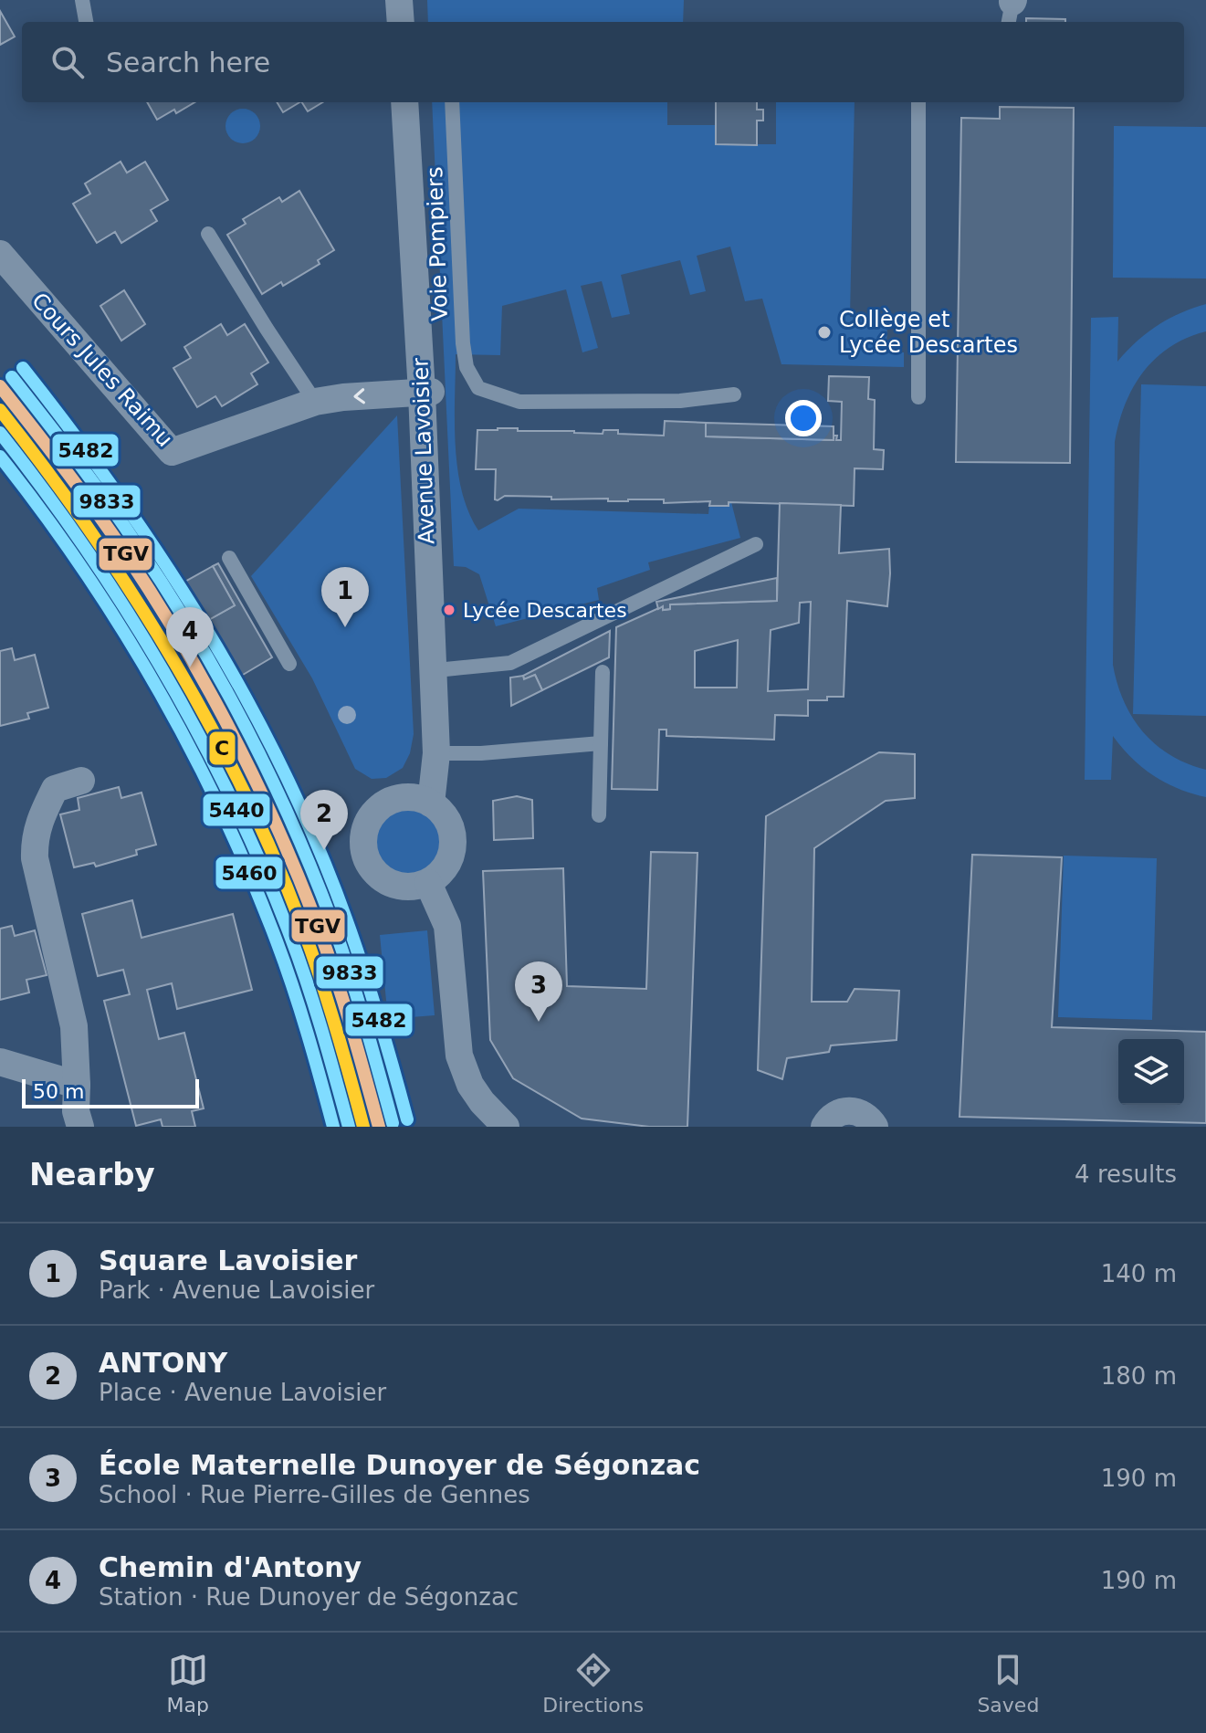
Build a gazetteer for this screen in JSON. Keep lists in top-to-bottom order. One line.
{"streets":{"street":["Cours Jules Raimu","Avenue Lavoisier"],"lane":["Voie Pompiers"]},"crossings":[["Cours Jules Raimu","Avenue Lavoisier"]],"places":["Collège et Lycée Descartes","Lycée Descartes"],"lines":["transit line 5482","transit line 9833","transit line TGV","transit line C","transit line 5440","transit line 5460"],"scale_bar":"50 m","page":{"search":"Search here","pins":["1","4","2","3"],"scale":"50 m","heading":["Nearby","4 results"],"list":[{"mark":"1","name":"Square Lavoisier","note":"Park · Avenue Lavoisier","value":"140 m"},{"mark":"2","name":"ANTONY","note":"Place · Avenue Lavoisier","value":"180 m"},{"mark":"3","name":"École Maternelle Dunoyer de Ségonzac","note":"School · Rue Pierre-Gilles de Gennes","value":"190 m"},{"mark":"4","name":"Chemin d'Antony","note":"Station · Rue Dunoyer de Ségonzac","value":"190 m"}],"nav":["Map","Directions","Saved"]}}
